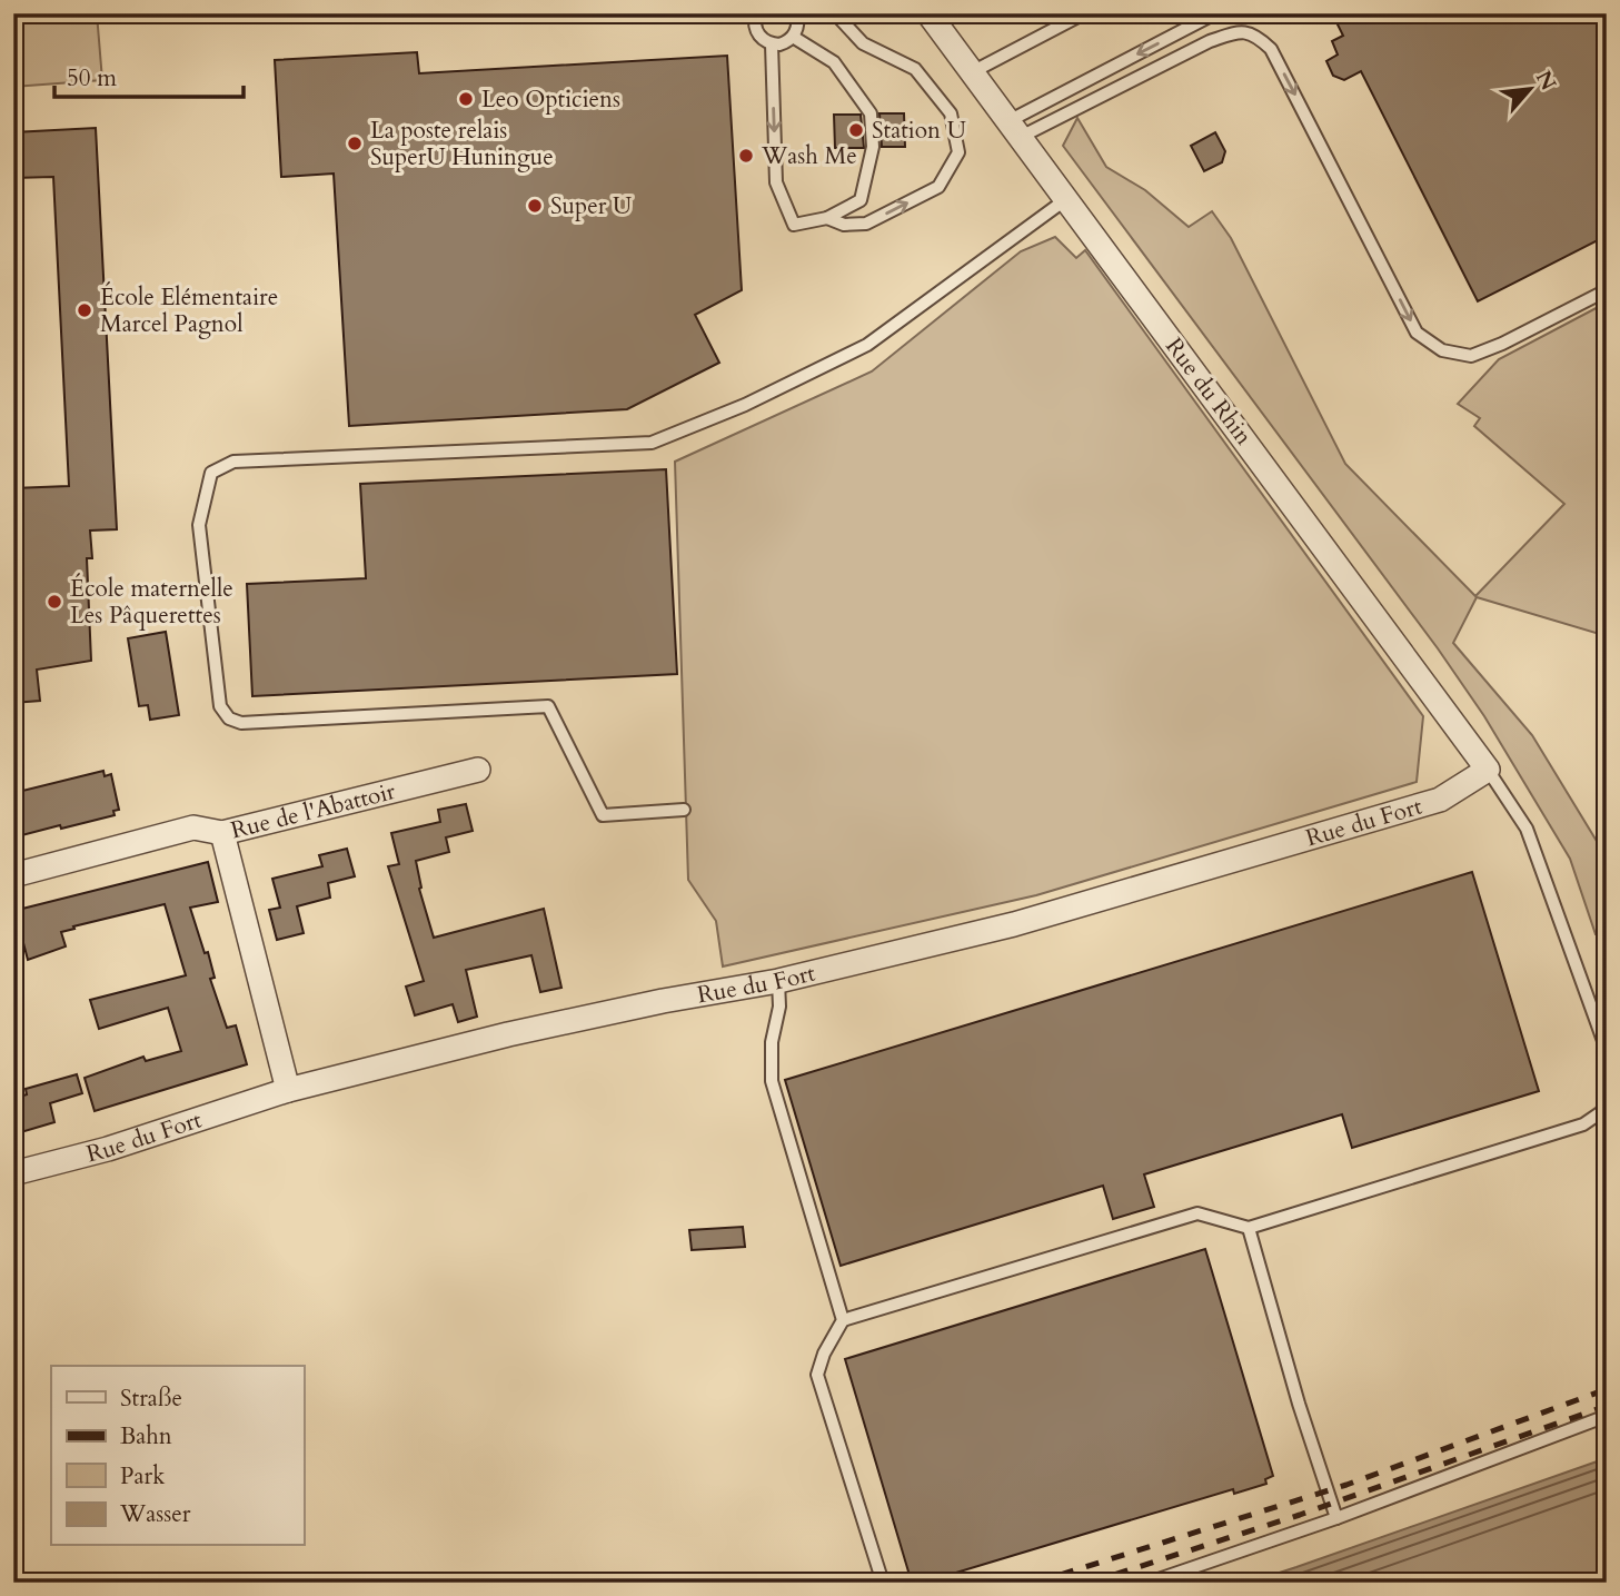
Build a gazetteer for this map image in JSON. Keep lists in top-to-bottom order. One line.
{"streets":{"street":["Rue du Rhin","Rue de l'Abattoir","Rue du Fort"]},"crossings":[["Rue du Rhin","Rue du Fort"]],"places":["Leo Opticiens","Station U","La poste relais SuperU Huningue","Wash Me","Super U","École Elémentaire Marcel Pagnol","École maternelle Les Pâquerettes"],"legend":["Straße","Bahn","Park","Wasser"],"scale_bar":"50 m","north":"top right"}
